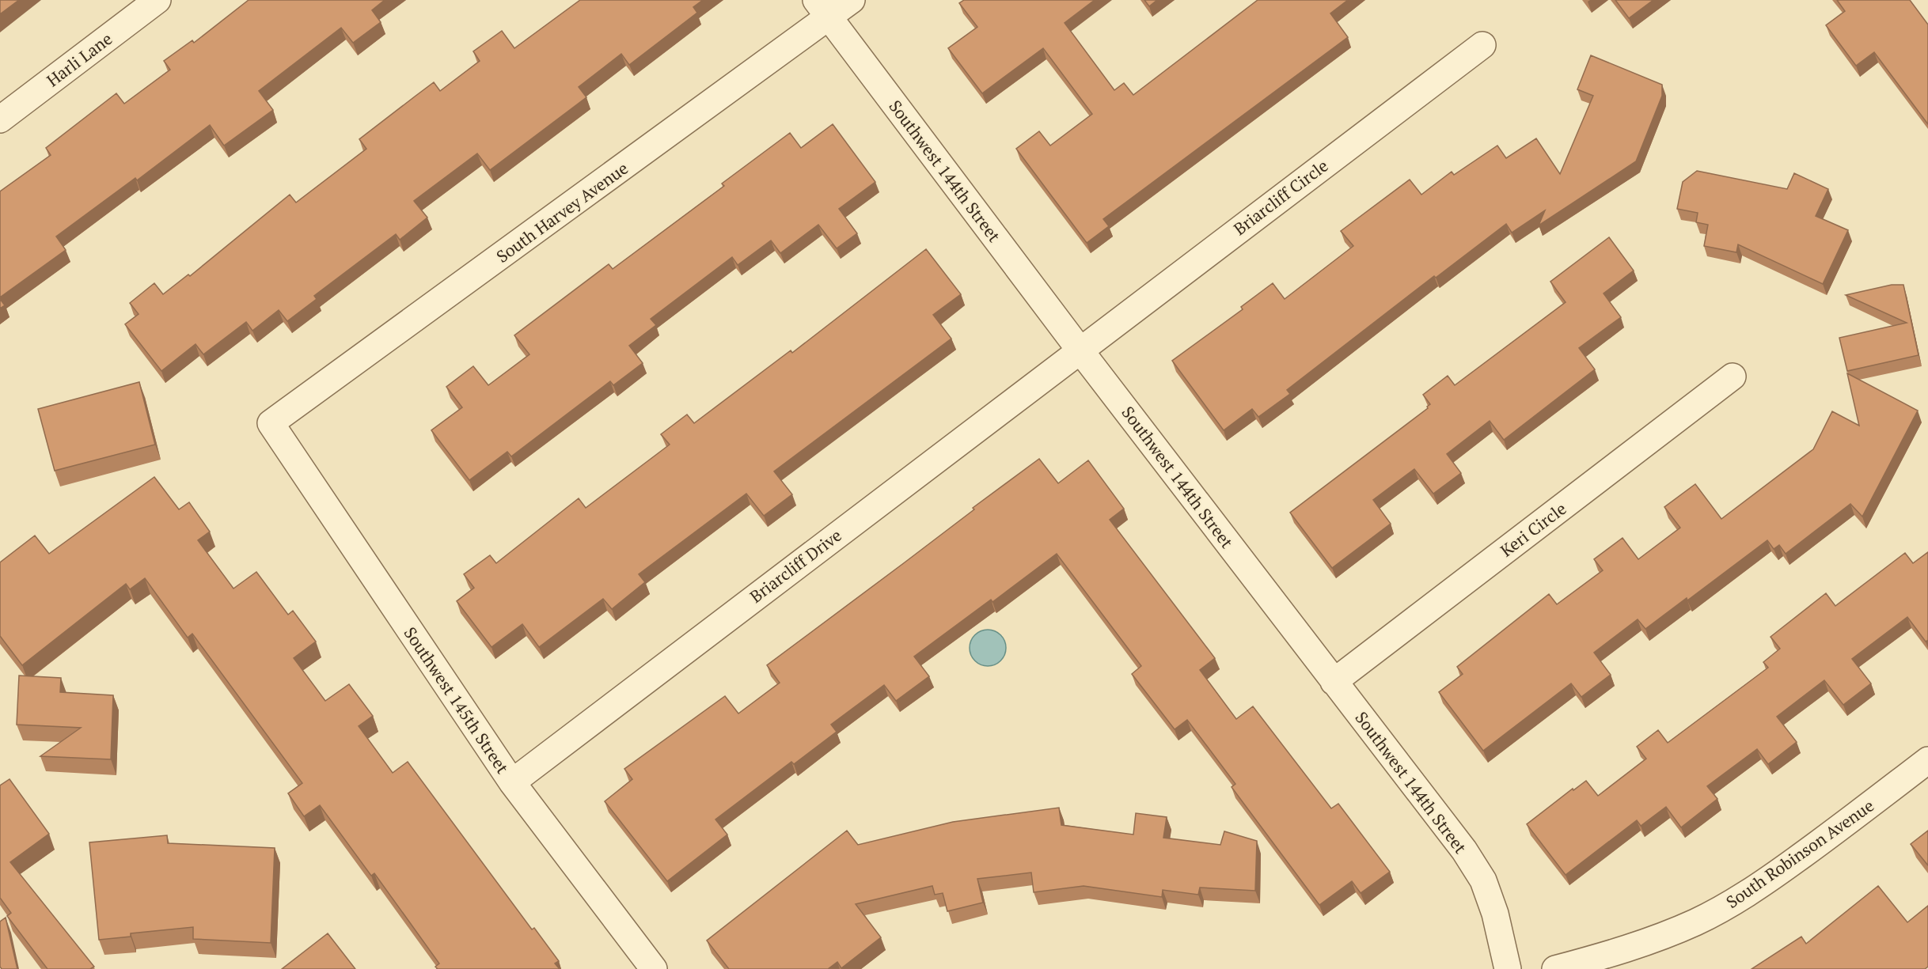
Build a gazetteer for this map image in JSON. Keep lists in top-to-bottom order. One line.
{"streets":{"street":["Harli Lane","Southwest 144th Street","Briarcliff Circle","South Harvey Avenue","Keri Circle","Briarcliff Drive","Southwest 145th Street","South Robinson Avenue"]},"crossings":[["Southwest 144th Street","Briarcliff Circle"],["Southwest 144th Street","South Harvey Avenue"],["Southwest 144th Street","Keri Circle"],["Southwest 144th Street","Briarcliff Drive"],["Briarcliff Circle","Briarcliff Drive"],["South Harvey Avenue","Southwest 145th Street"],["Briarcliff Drive","Southwest 145th Street"]]}
